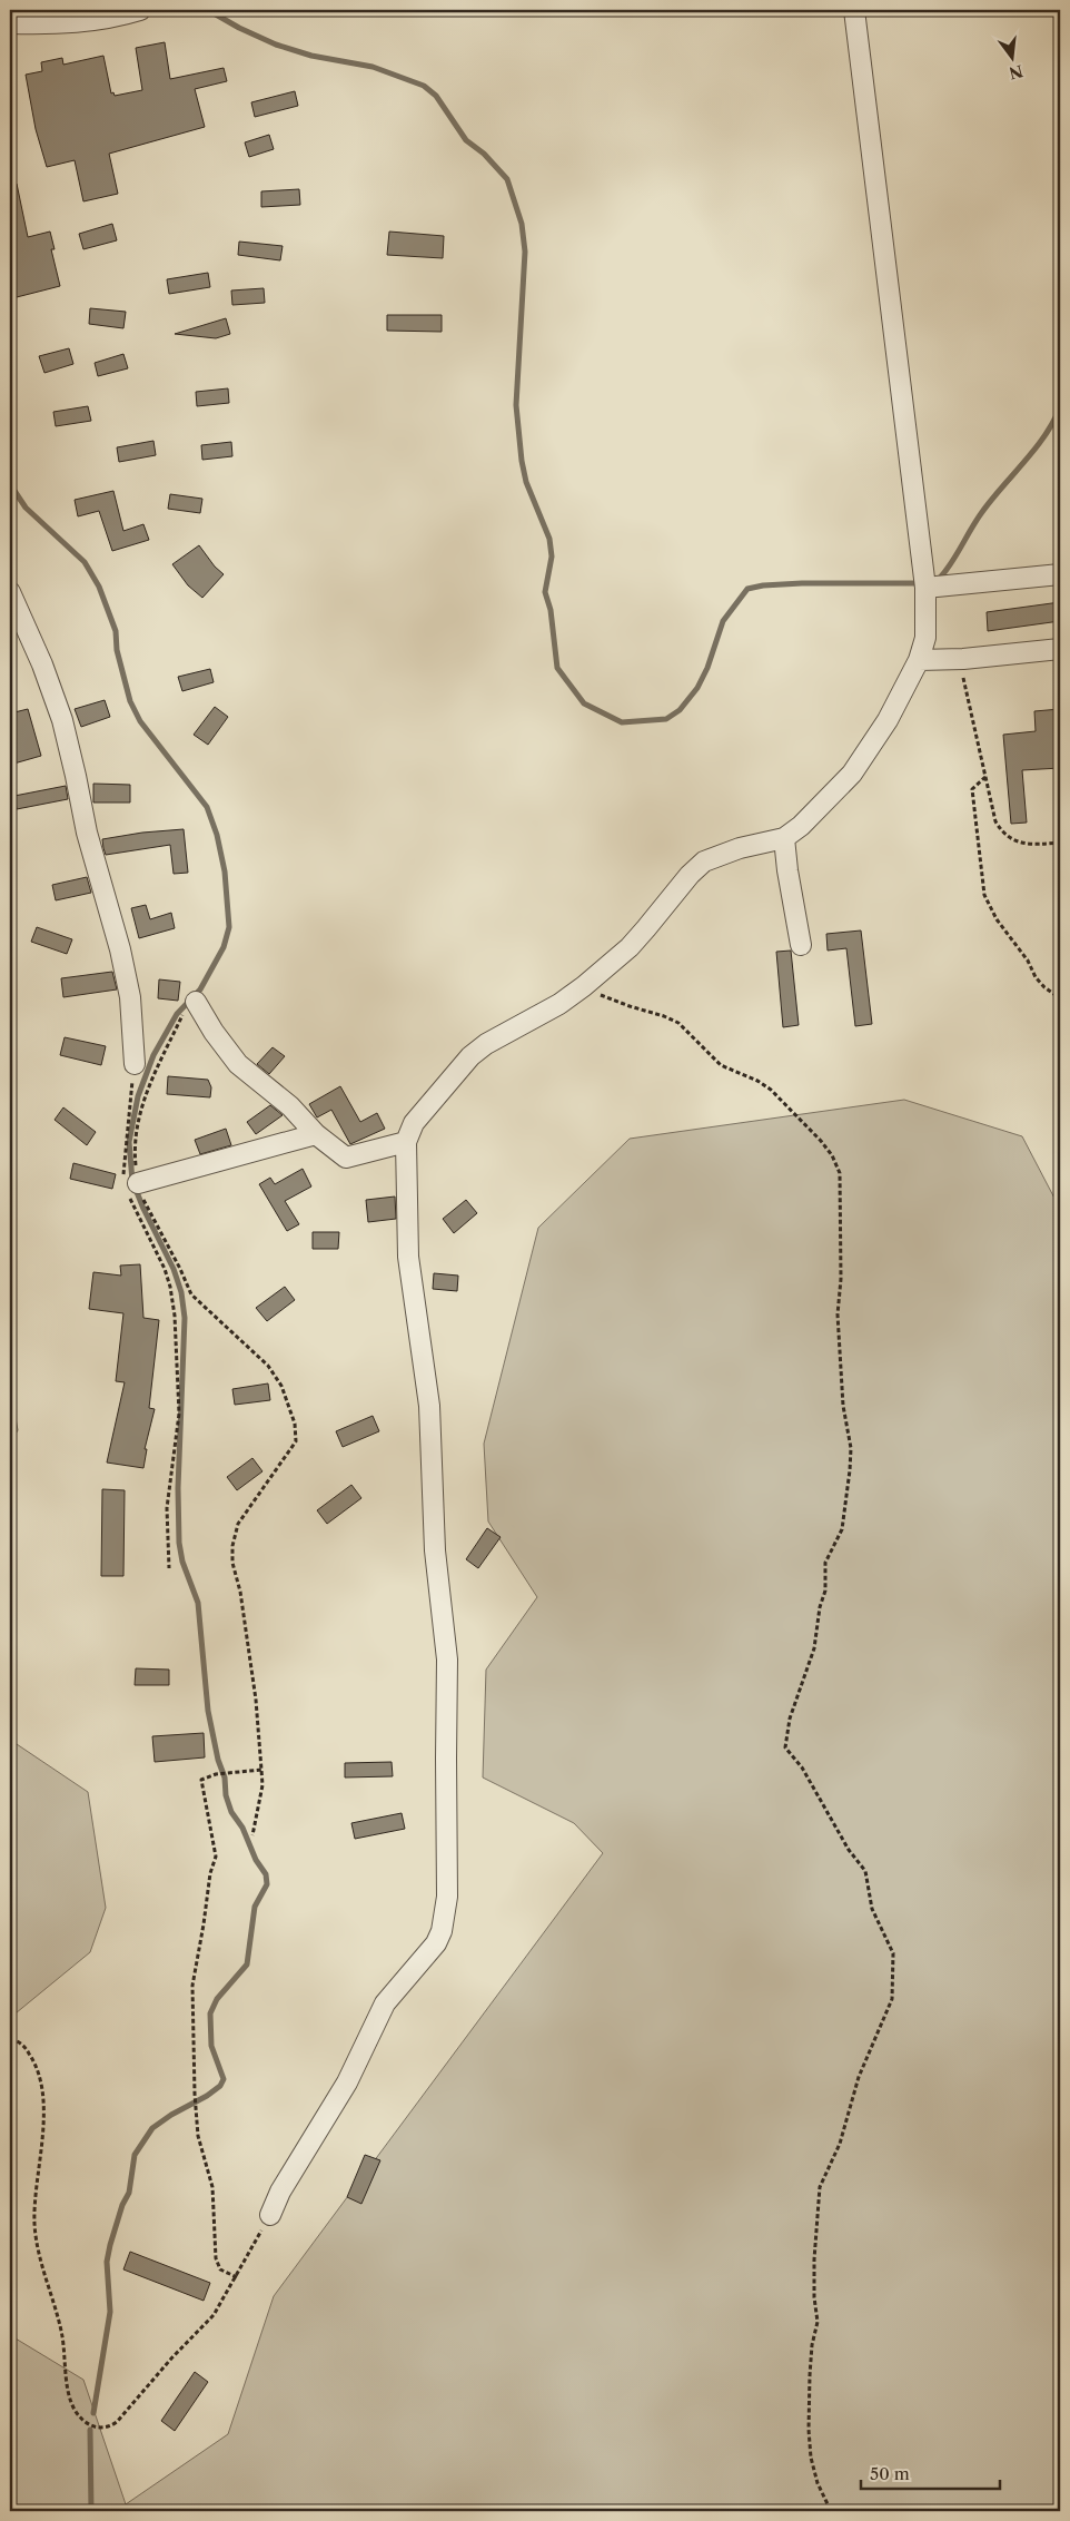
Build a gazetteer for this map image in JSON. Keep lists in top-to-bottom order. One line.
{"scale_bar":"50 m","north":"bottom"}
